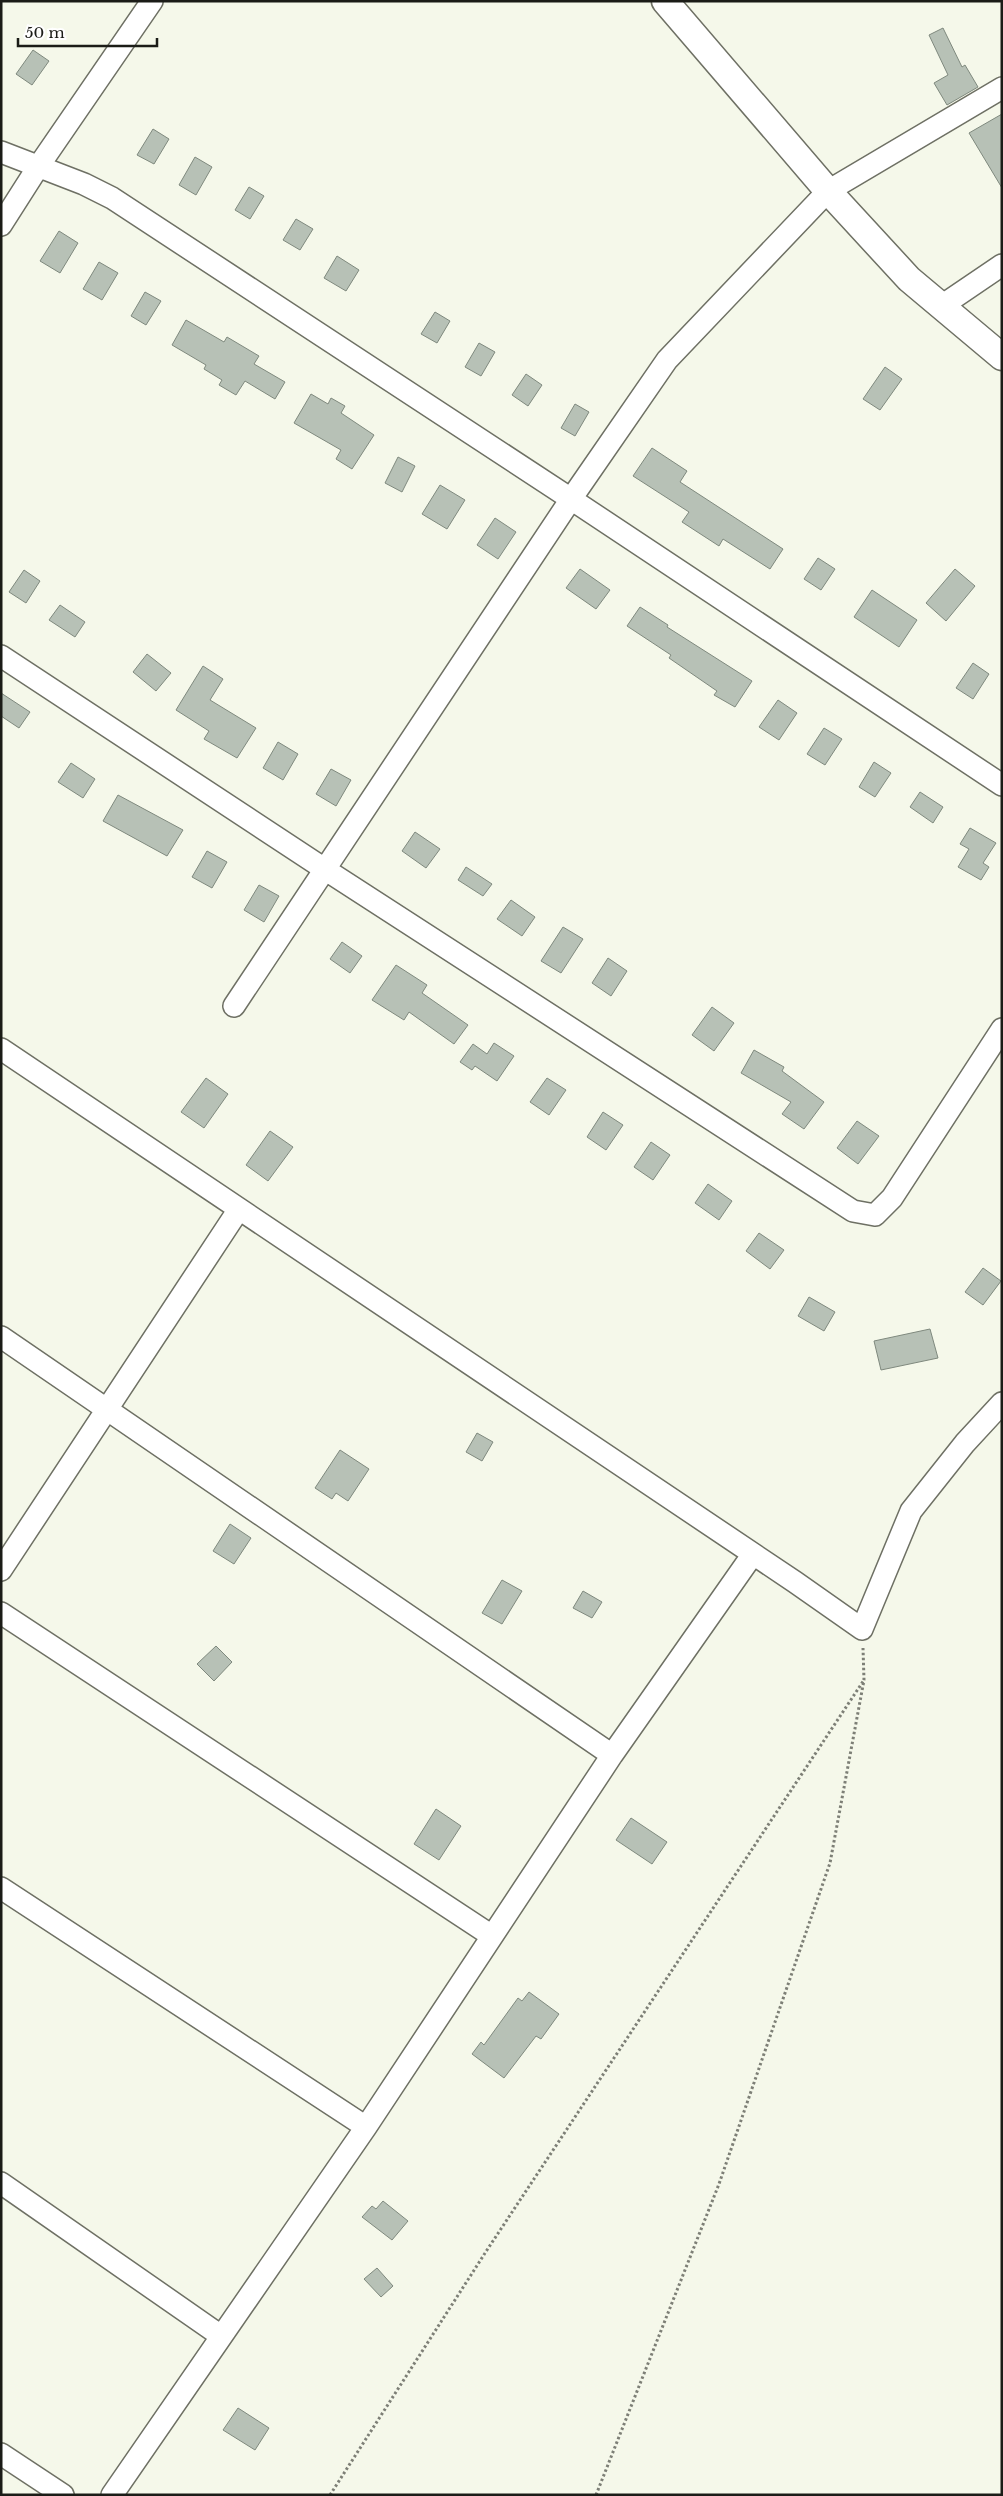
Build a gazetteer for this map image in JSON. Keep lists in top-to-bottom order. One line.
{"scale_bar":"50 m"}
